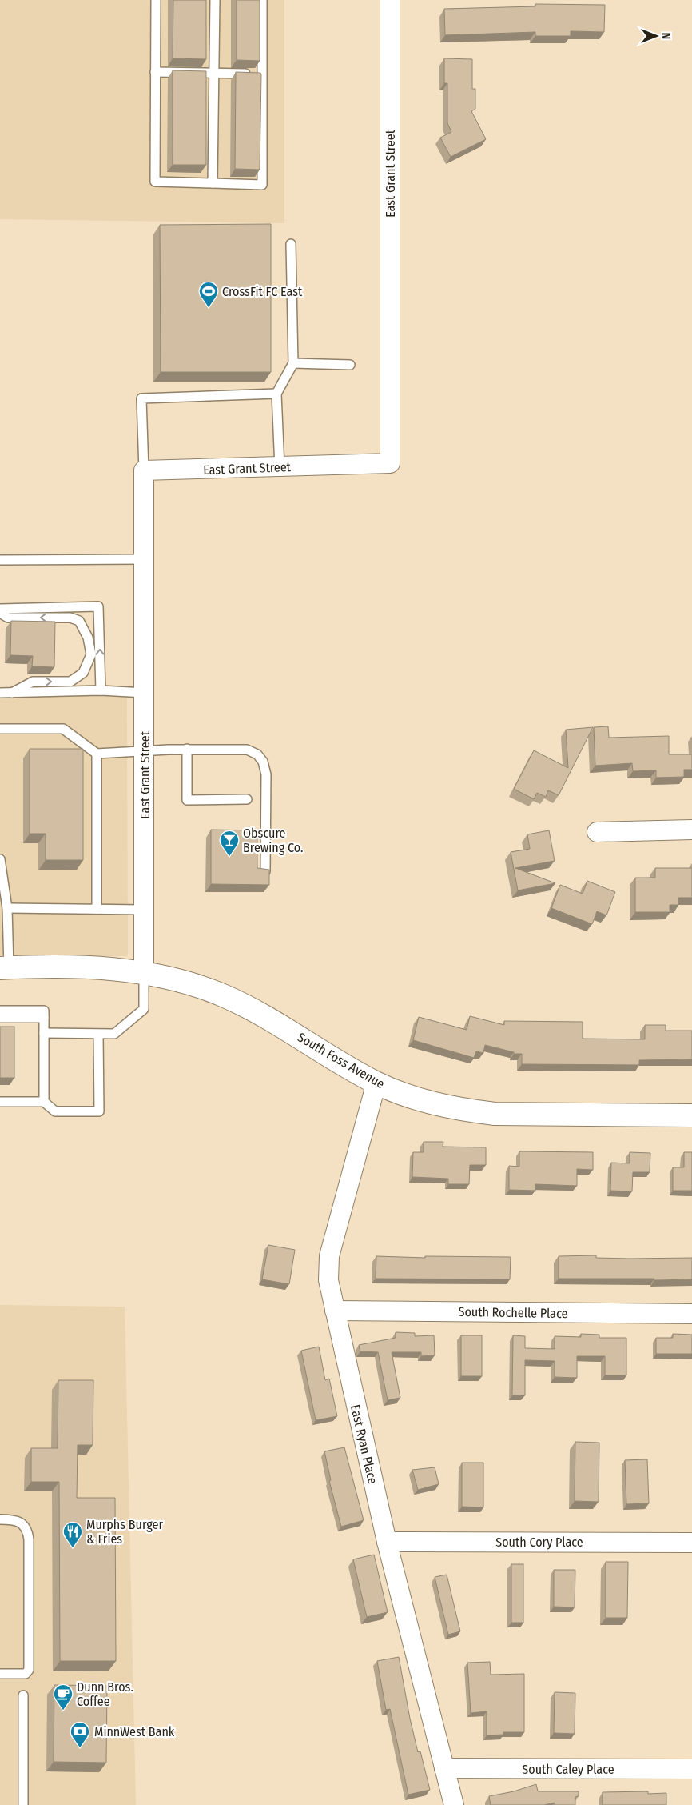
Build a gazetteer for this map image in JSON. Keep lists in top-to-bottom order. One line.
{"streets":{"street":["East Grant Street","South Foss Avenue","South Rochelle Place","East Ryan Place","South Cory Place","South Caley Place"]},"crossings":[["East Grant Street","South Foss Avenue"],["South Foss Avenue","East Ryan Place"],["South Rochelle Place","East Ryan Place"],["East Ryan Place","South Cory Place"],["East Ryan Place","South Caley Place"]],"places":{"sports":["CrossFit FC East"],"bar":["Obscure Brewing Co."],"restaurant":["Murphs Burger & Fries"],"cafe":["Dunn Bros. Coffee"],"bank":["MinnWest Bank"]},"north":"right"}
